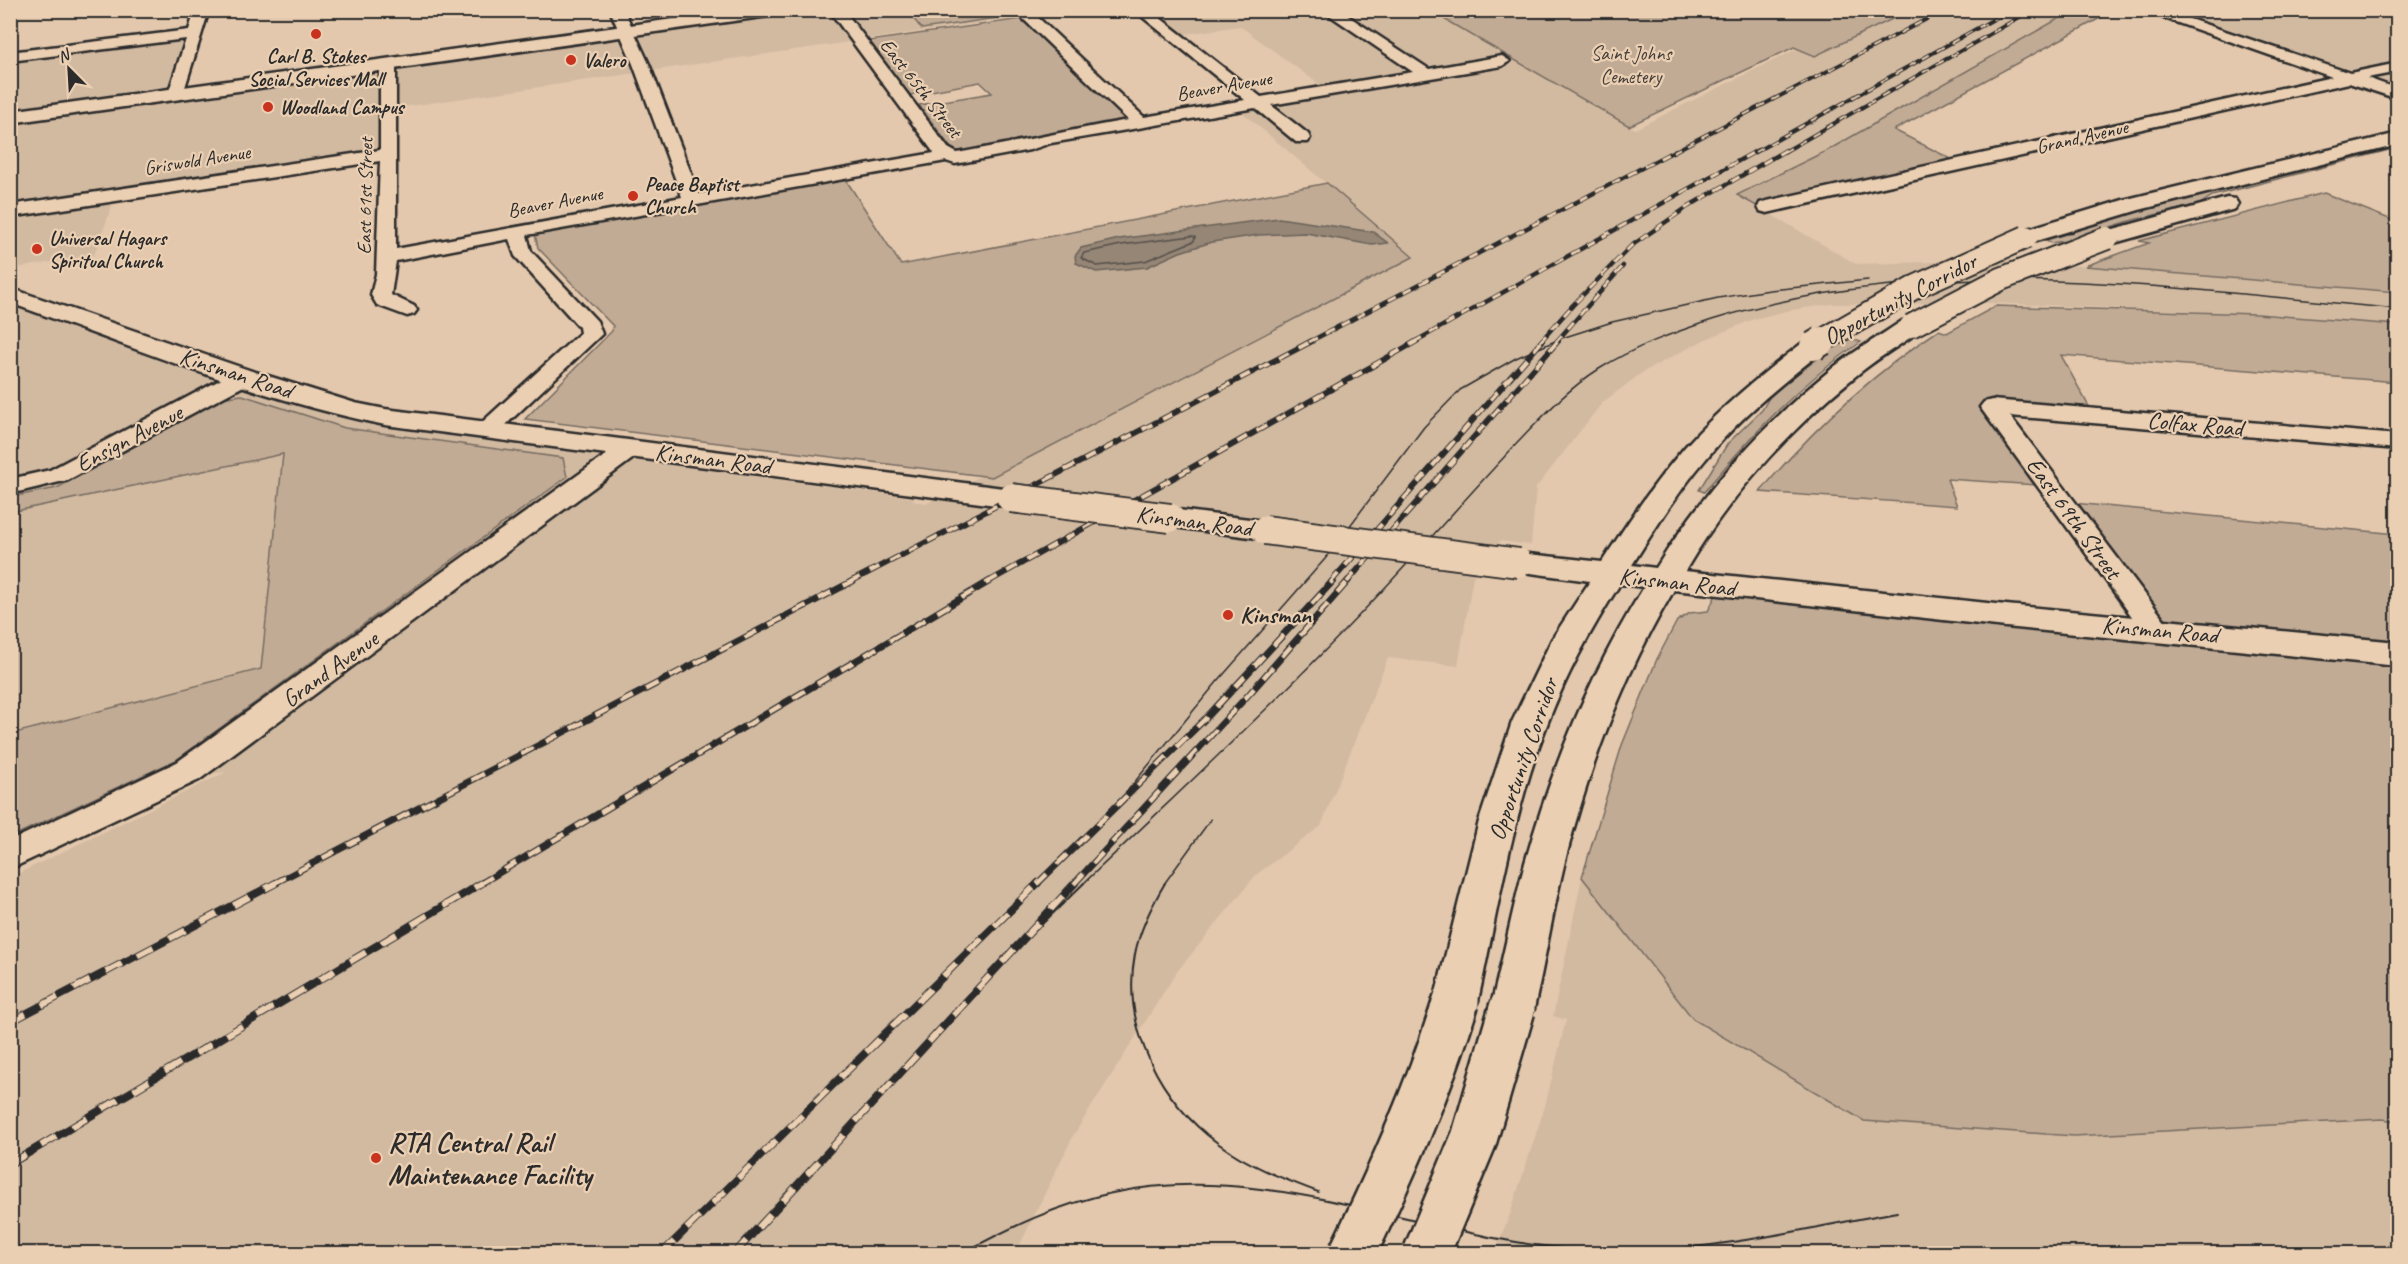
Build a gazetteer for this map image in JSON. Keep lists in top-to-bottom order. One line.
{"streets":{"main road":["Opportunity Corridor","Kinsman Road"],"street":["Beaver Avenue","East 65th Street","Grand Avenue","Griswold Avenue","East 61st Street","Colfax Road","Ensign Avenue","East 69th Street"]},"crossings":[["Beaver Avenue","East 65th Street"],["Beaver Avenue","East 61st Street"],["Grand Avenue","Kinsman Road"],["Griswold Avenue","East 61st Street"],["Opportunity Corridor","Kinsman Road"],["Kinsman Road","Ensign Avenue"],["Kinsman Road","East 69th Street"],["Colfax Road","East 69th Street"]],"parks":["Saint Johns Cemetery"],"places":["Carl B. Stokes Social Services Mall","Valero","Woodland Campus","Peace Baptist Church","Universal Hagars Spiritual Church","Kinsman","RTA Central Rail Maintenance Facility"],"north":"top left"}
